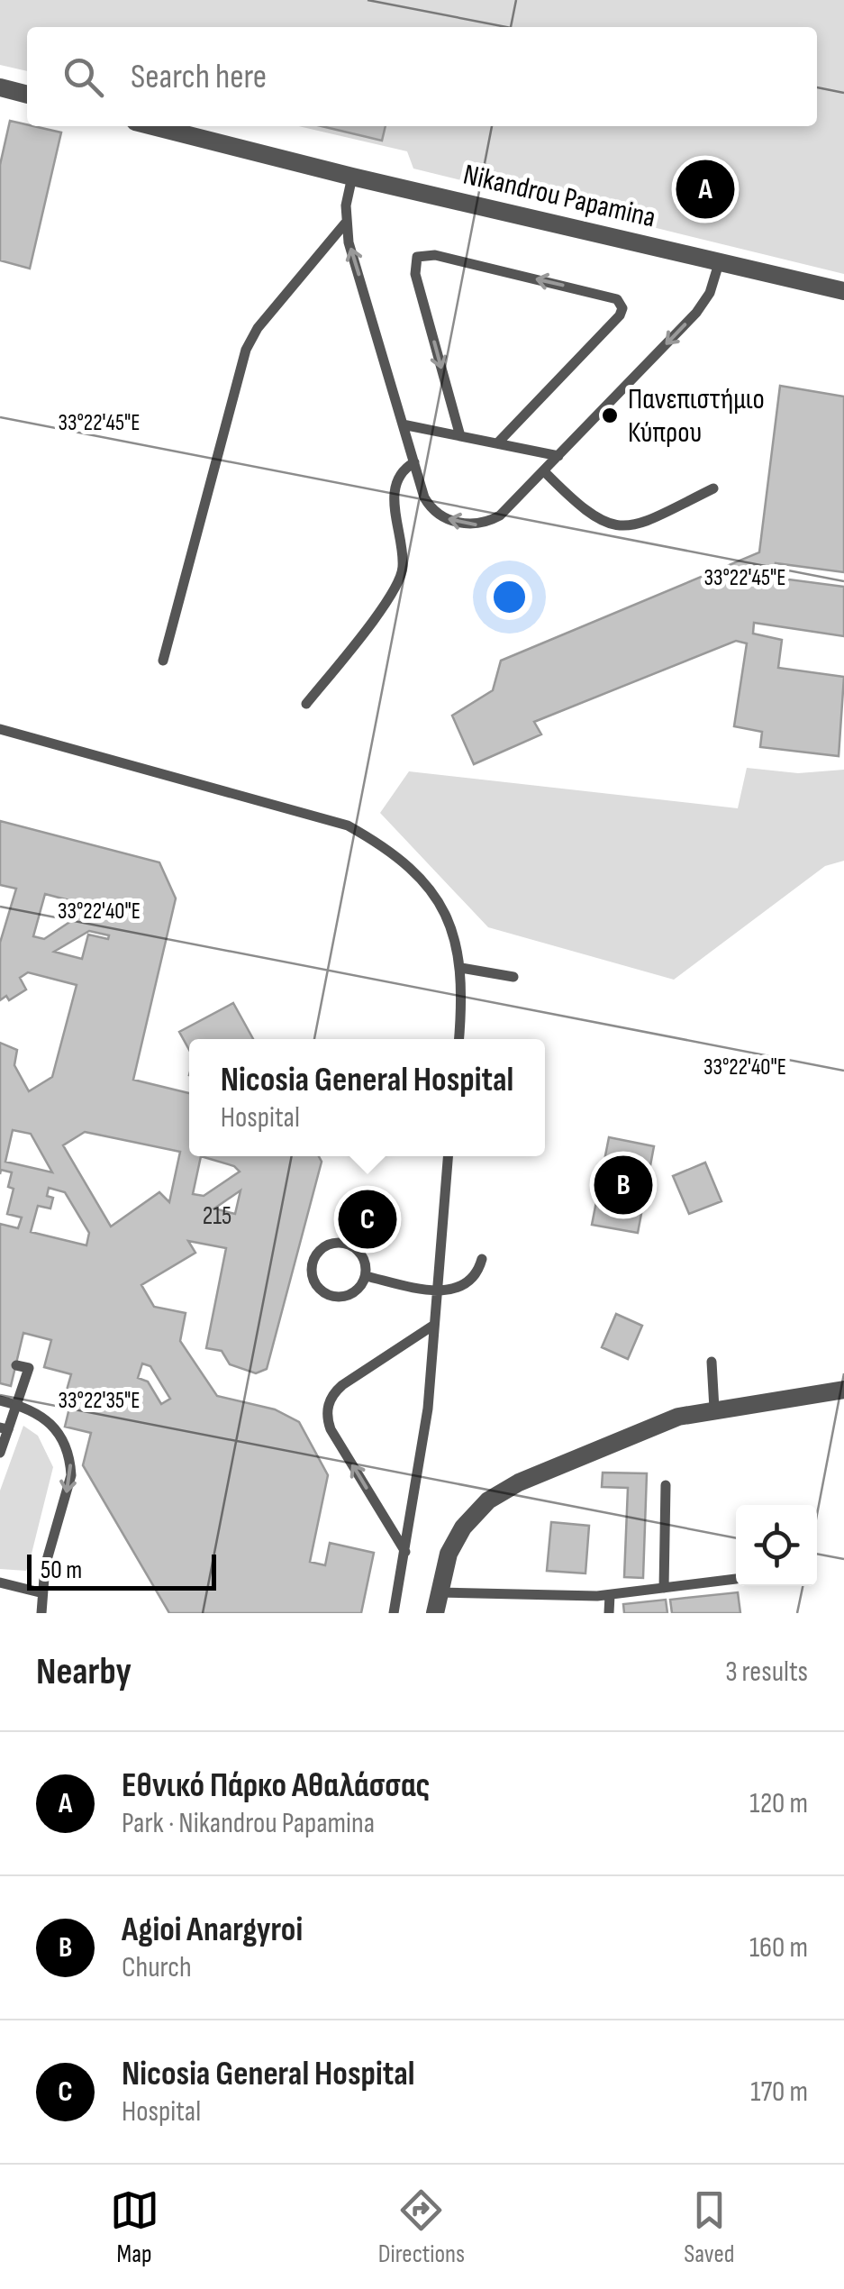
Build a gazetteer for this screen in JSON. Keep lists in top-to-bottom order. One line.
{"streets":{"street":["Nikandrou Papamina"]},"places":["Πανεπιστήμιο Κύπρου"],"house_numbers":["215"],"scale_bar":"50 m","page":{"search":"Search here","pins":["A","B","C"],"popup":["Nicosia General Hospital","Hospital"],"scale":"50 m","heading":["Nearby","3 results"],"list":[{"mark":"A","name":"Εθνικό Πάρκο Αθαλάσσας","note":"Park · Nikandrou Papamina","value":"120 m"},{"mark":"B","name":"Agioi Anargyroi","note":"Church","value":"160 m"},{"mark":"C","name":"Nicosia General Hospital","note":"Hospital","value":"170 m"}],"nav":["Map","Directions","Saved"]},"coordinates":["33°22'45\"E","33°22'40\"E","33°22'35\"E"]}
